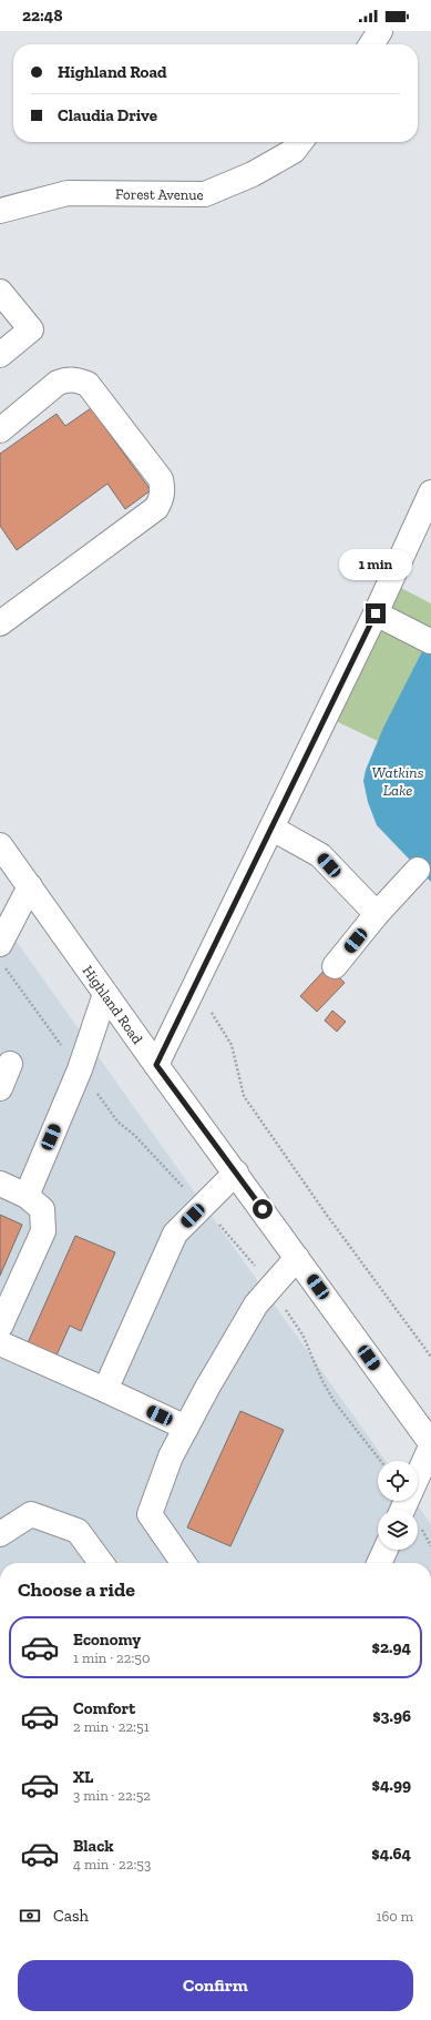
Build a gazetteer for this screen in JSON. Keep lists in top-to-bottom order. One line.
{"streets":{"main road":["Forest Avenue","Highland Road"]},"water":["Watkins Lake"],"page":{"status":"22:48","banner":["Highland Road","Claudia Drive"],"bubble":"1 min","heading":"Choose a ride","list":[{"name":"Economy","note":"1 min · 22:50","value":"$2.94"},{"name":"Comfort","note":"2 min · 22:51","value":"$3.96"},{"name":"XL","note":"3 min · 22:52","value":"$4.99"},{"name":"Black","note":"4 min · 22:53","value":"$4.64"}],"pay":["Cash","160 m"],"buttons":"Confirm"}}
